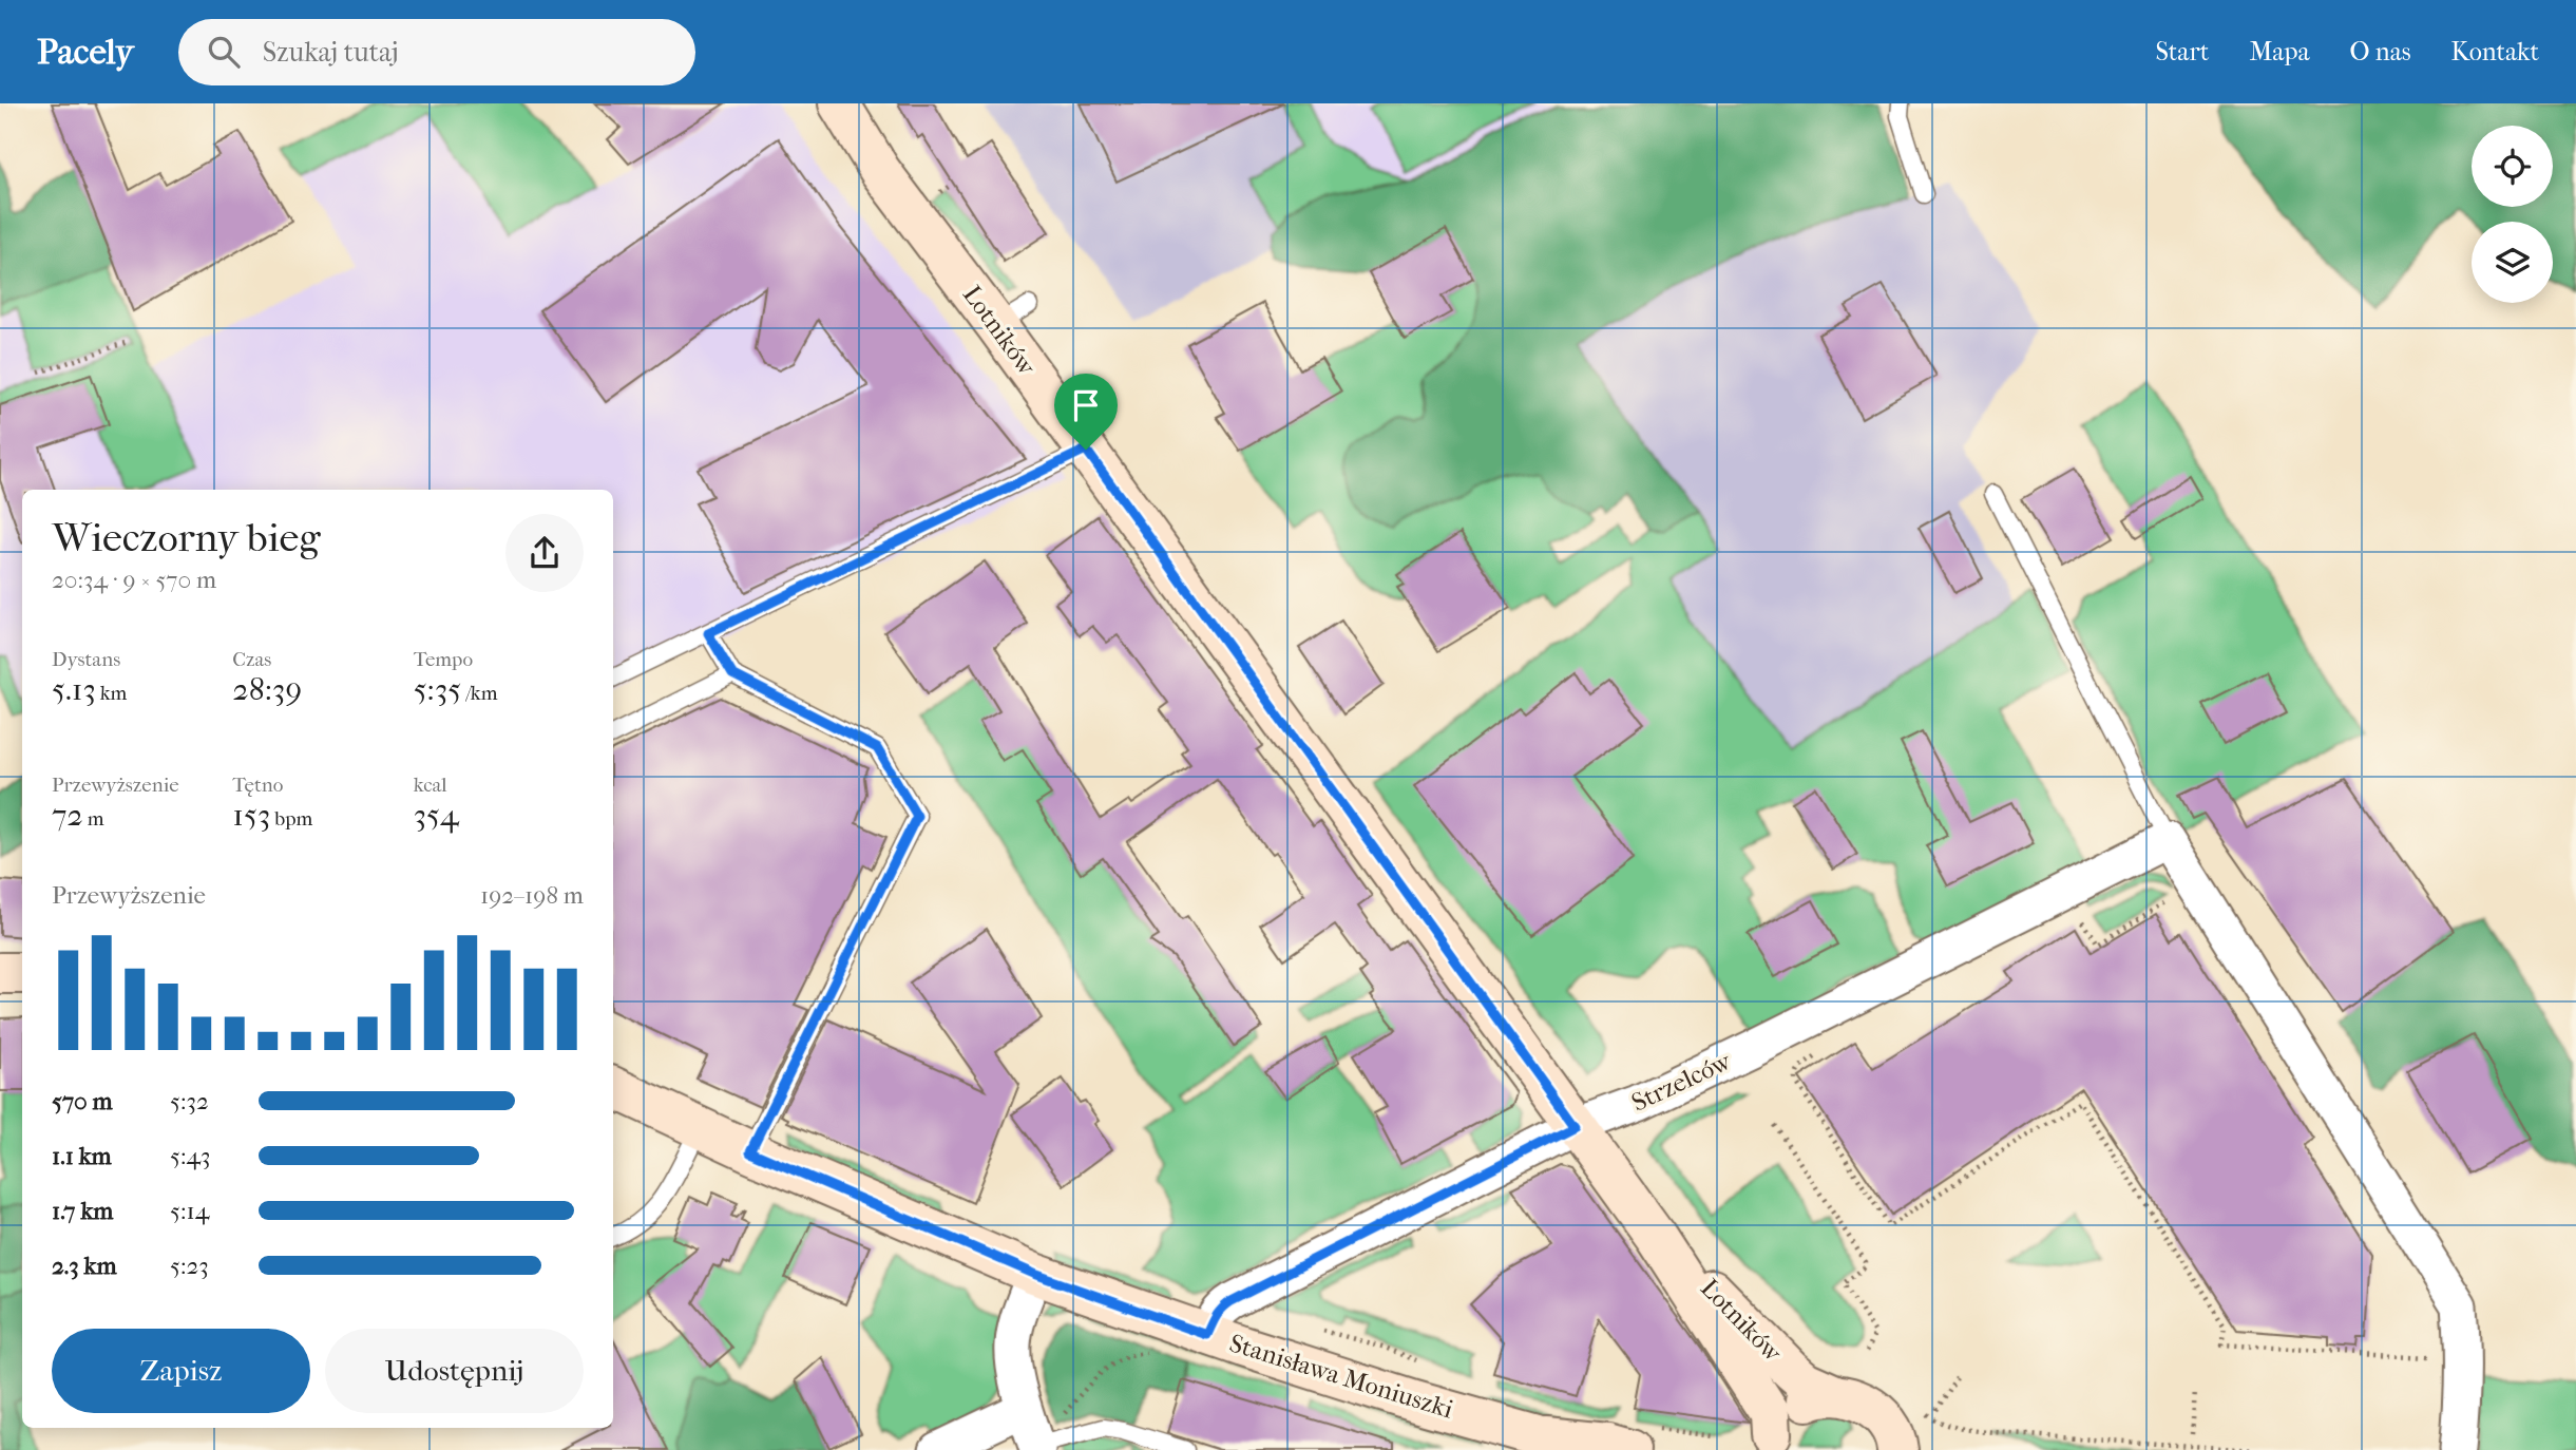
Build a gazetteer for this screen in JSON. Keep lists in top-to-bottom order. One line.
{"streets":{"street":["Lotników","Strzelców","Stanisława Moniuszki"]},"crossings":[["Lotników","Strzelców"],["Strzelców","Stanisława Moniuszki"]],"page":{"header":"Pacely","search":"Szukaj tutaj","nav":["Start","Mapa","O nas","Kontakt"],"heading":["Wieczorny bieg","20:34 · 9 × 570 m"],"stats":[["Dystans","5.13 km"],["Czas","28:39"],["Tempo","5:35 /km"],["Przewyższenie","72 m"],["Tętno","153 bpm"],["kcal","354"]],"chart":["Przewyższenie","192–198 m"],"list":[{"name":"570 m","note":"5:32"},{"name":"1.1 km","note":"5:43"},{"name":"1.7 km","note":"5:14"},{"name":"2.3 km","note":"5:23"}],"buttons":["Zapisz","Udostępnij"]}}
